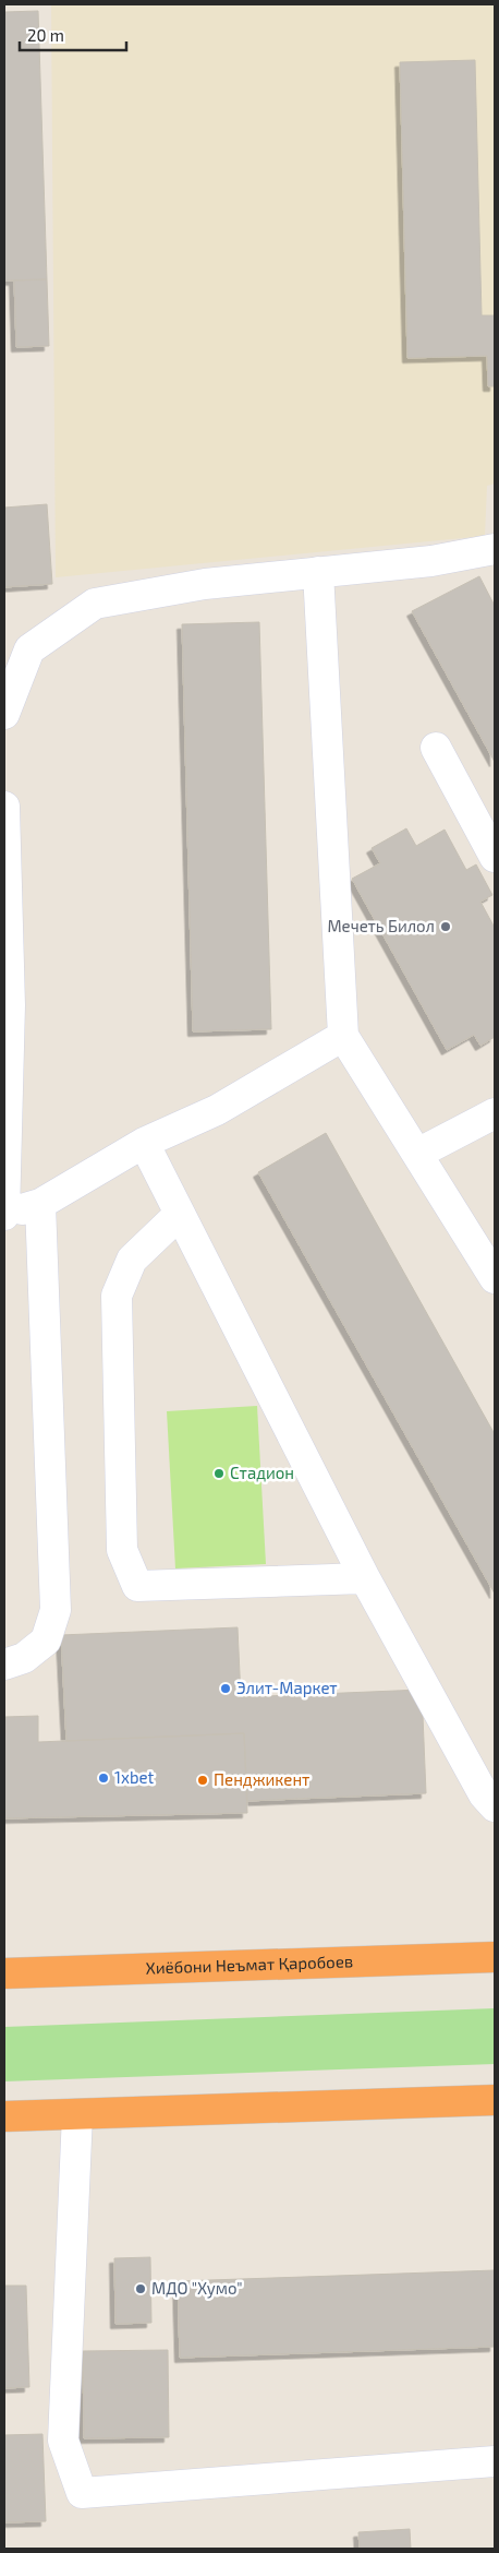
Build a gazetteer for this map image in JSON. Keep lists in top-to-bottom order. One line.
{"streets":{"highway":["Хиёбони Неъмат Қаробоев"]},"places":["Мечеть Билол","Стадион","Элит-Маркет","1xbet","Пенджикент","МДО \"Хумо\""],"scale_bar":"20 m"}
